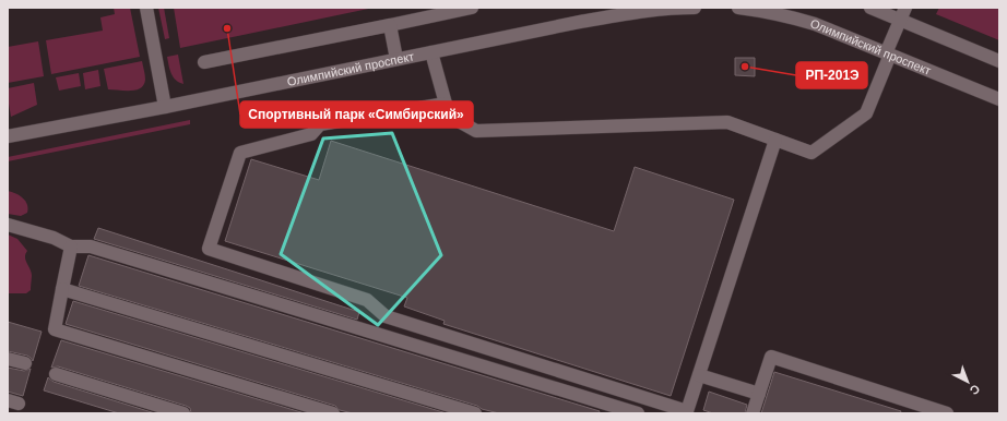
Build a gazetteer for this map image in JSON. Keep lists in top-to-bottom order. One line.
{"streets":{"street":["Олимпийский проспект"]},"places":["Спортивный парк «Симбирский»","РП-201Э"],"north":"bottom right"}
